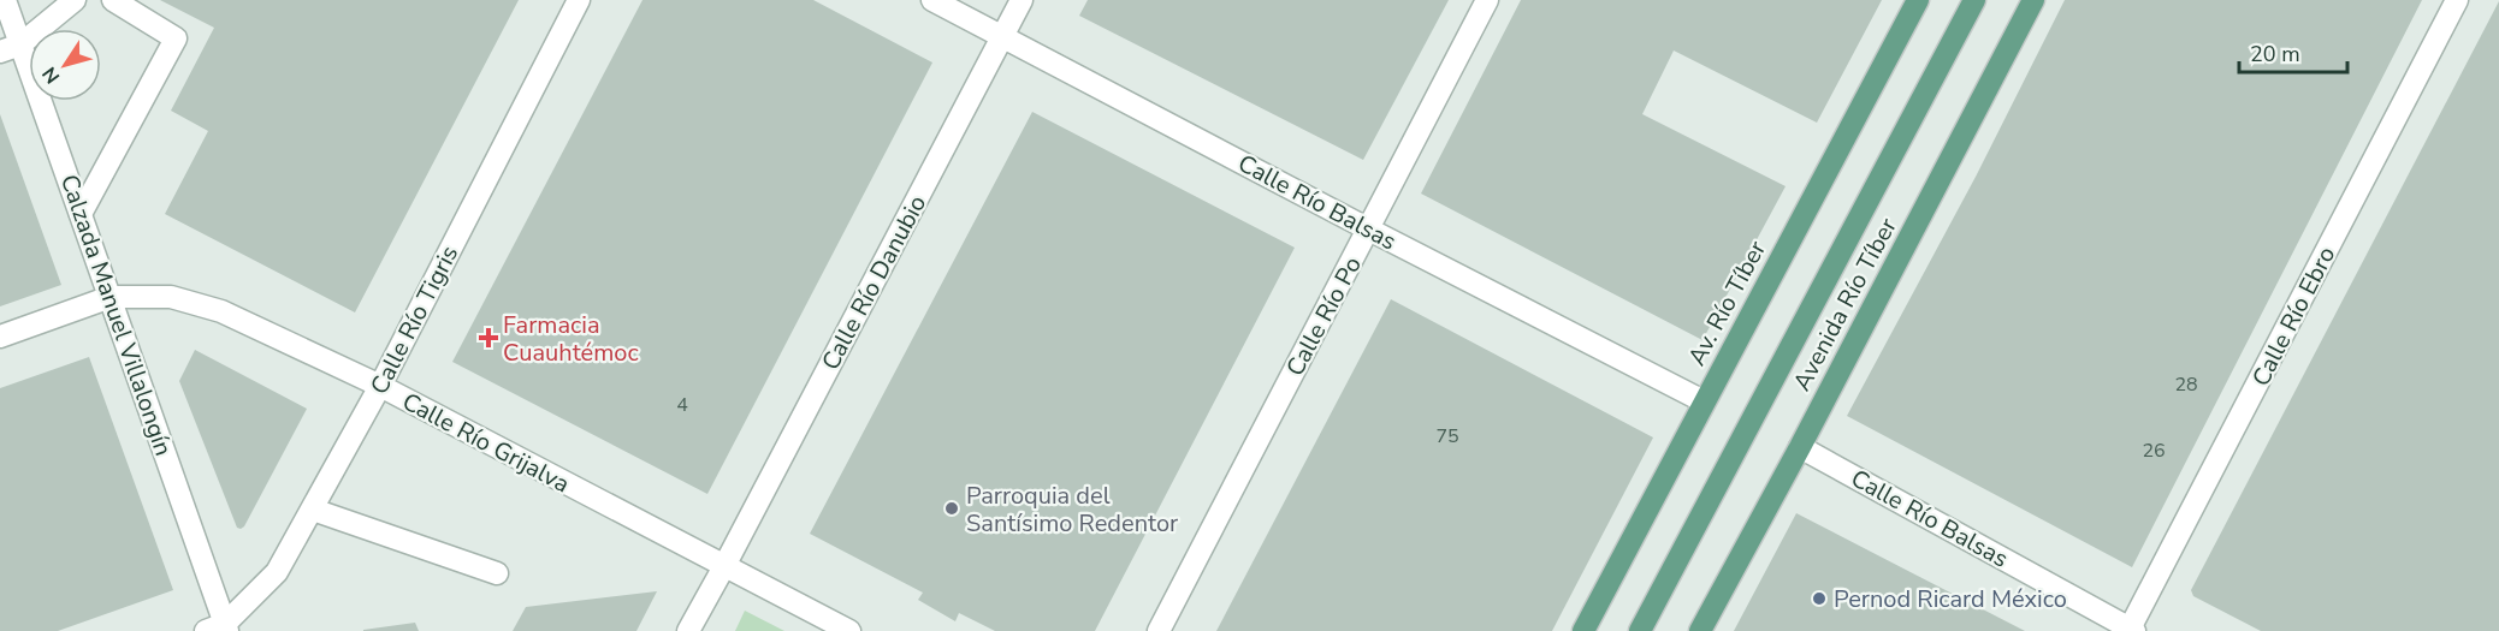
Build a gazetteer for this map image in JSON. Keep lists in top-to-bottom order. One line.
{"streets":{"main road":["Av. Río Tíber","Avenida Río Tíber"],"street":["Calle Río Balsas","Calle Río Danubio","Calzada Manuel Villalongín","Calle Río Po","Calle Río Ebro","Calle Río Tigris","Calle Río Grijalva"]},"crossings":[["Calle Río Balsas","Calle Río Danubio"],["Calle Río Balsas","Av. Río Tíber"],["Calle Río Balsas","Avenida Río Tíber"],["Calle Río Balsas","Calle Río Po"],["Calle Río Balsas","Calle Río Ebro"],["Calle Río Danubio","Calle Río Grijalva"],["Calzada Manuel Villalongín","Calle Río Tigris"],["Calzada Manuel Villalongín","Calle Río Grijalva"],["Calle Río Tigris","Calle Río Grijalva"]],"places":{"health":["Farmacia Cuauhtémoc"],"other":["Parroquia del Santísimo Redentor","Pernod Ricard México"]},"house_numbers":["28","4","75","26"],"scale_bar":"20 m","north":"bottom left"}
